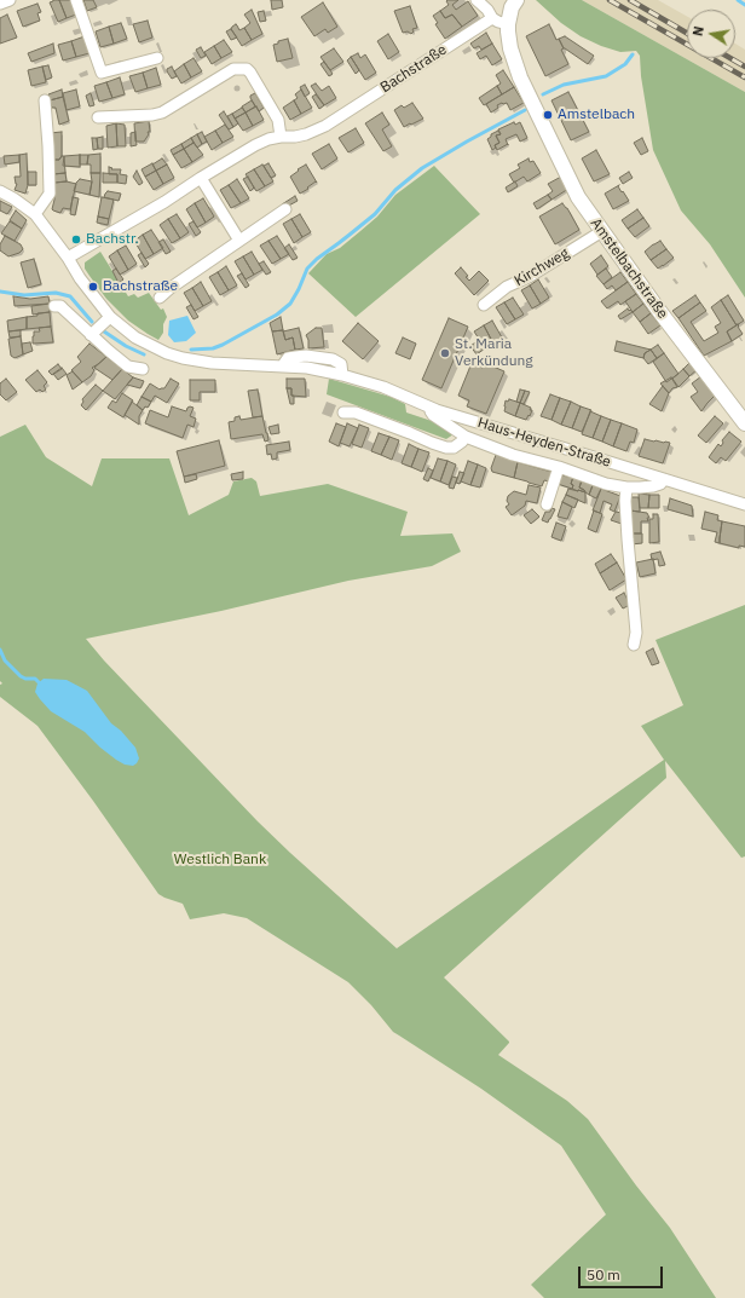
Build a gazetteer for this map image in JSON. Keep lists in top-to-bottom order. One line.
{"streets":{"street":["Bachstraße","Kirchweg","Amstelbachstraße","Haus-Heyden-Straße"]},"crossings":[["Bachstraße","Haus-Heyden-Straße"],["Kirchweg","Amstelbachstraße"]],"parks":["Westlich Bank"],"places":["Amstelbach","Bachstr.","Bachstraße","St. Maria Verkündung"],"scale_bar":"50 m","north":"left"}
